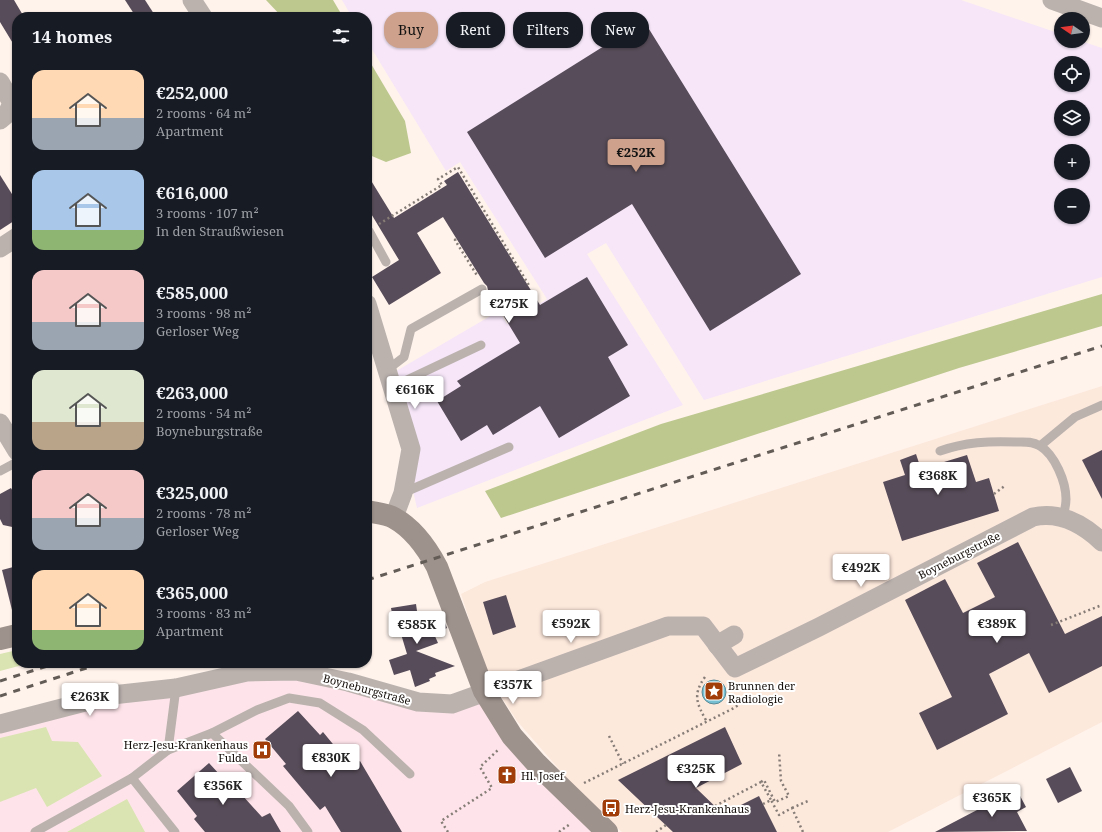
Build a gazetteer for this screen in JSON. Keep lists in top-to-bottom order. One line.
{"streets":{"street":["Boyneburgstraße"]},"places":{"place":["Brunnen der Radiologie"],"hospital":["Herz-Jesu-Krankenhaus Fulda"],"church":["Hl. Josef"],"bus stop":["Herz-Jesu-Krankenhaus"]},"north":"left","page":{"map_buttons":["+","−"],"chip":["Buy","Rent","Filters","New"],"heading":"14 homes","list":[{"name":"€252,000","note":"2 rooms · 64 m² · Apartment"},{"name":"€616,000","note":"3 rooms · 107 m² · In den Straußwiesen"},{"name":"€585,000","note":"3 rooms · 98 m² · Gerloser Weg"},{"name":"€263,000","note":"2 rooms · 54 m² · Boyneburgstraße"},{"name":"€325,000","note":"2 rooms · 78 m² · Gerloser Weg"},{"name":"€365,000","note":"3 rooms · 83 m² · Apartment"}],"price":["€252K","€275K","€616K","€368K","€492K","€592K","€389K","€585K","€357K","€263K","€830K","€325K","€356K","€365K"]}}
